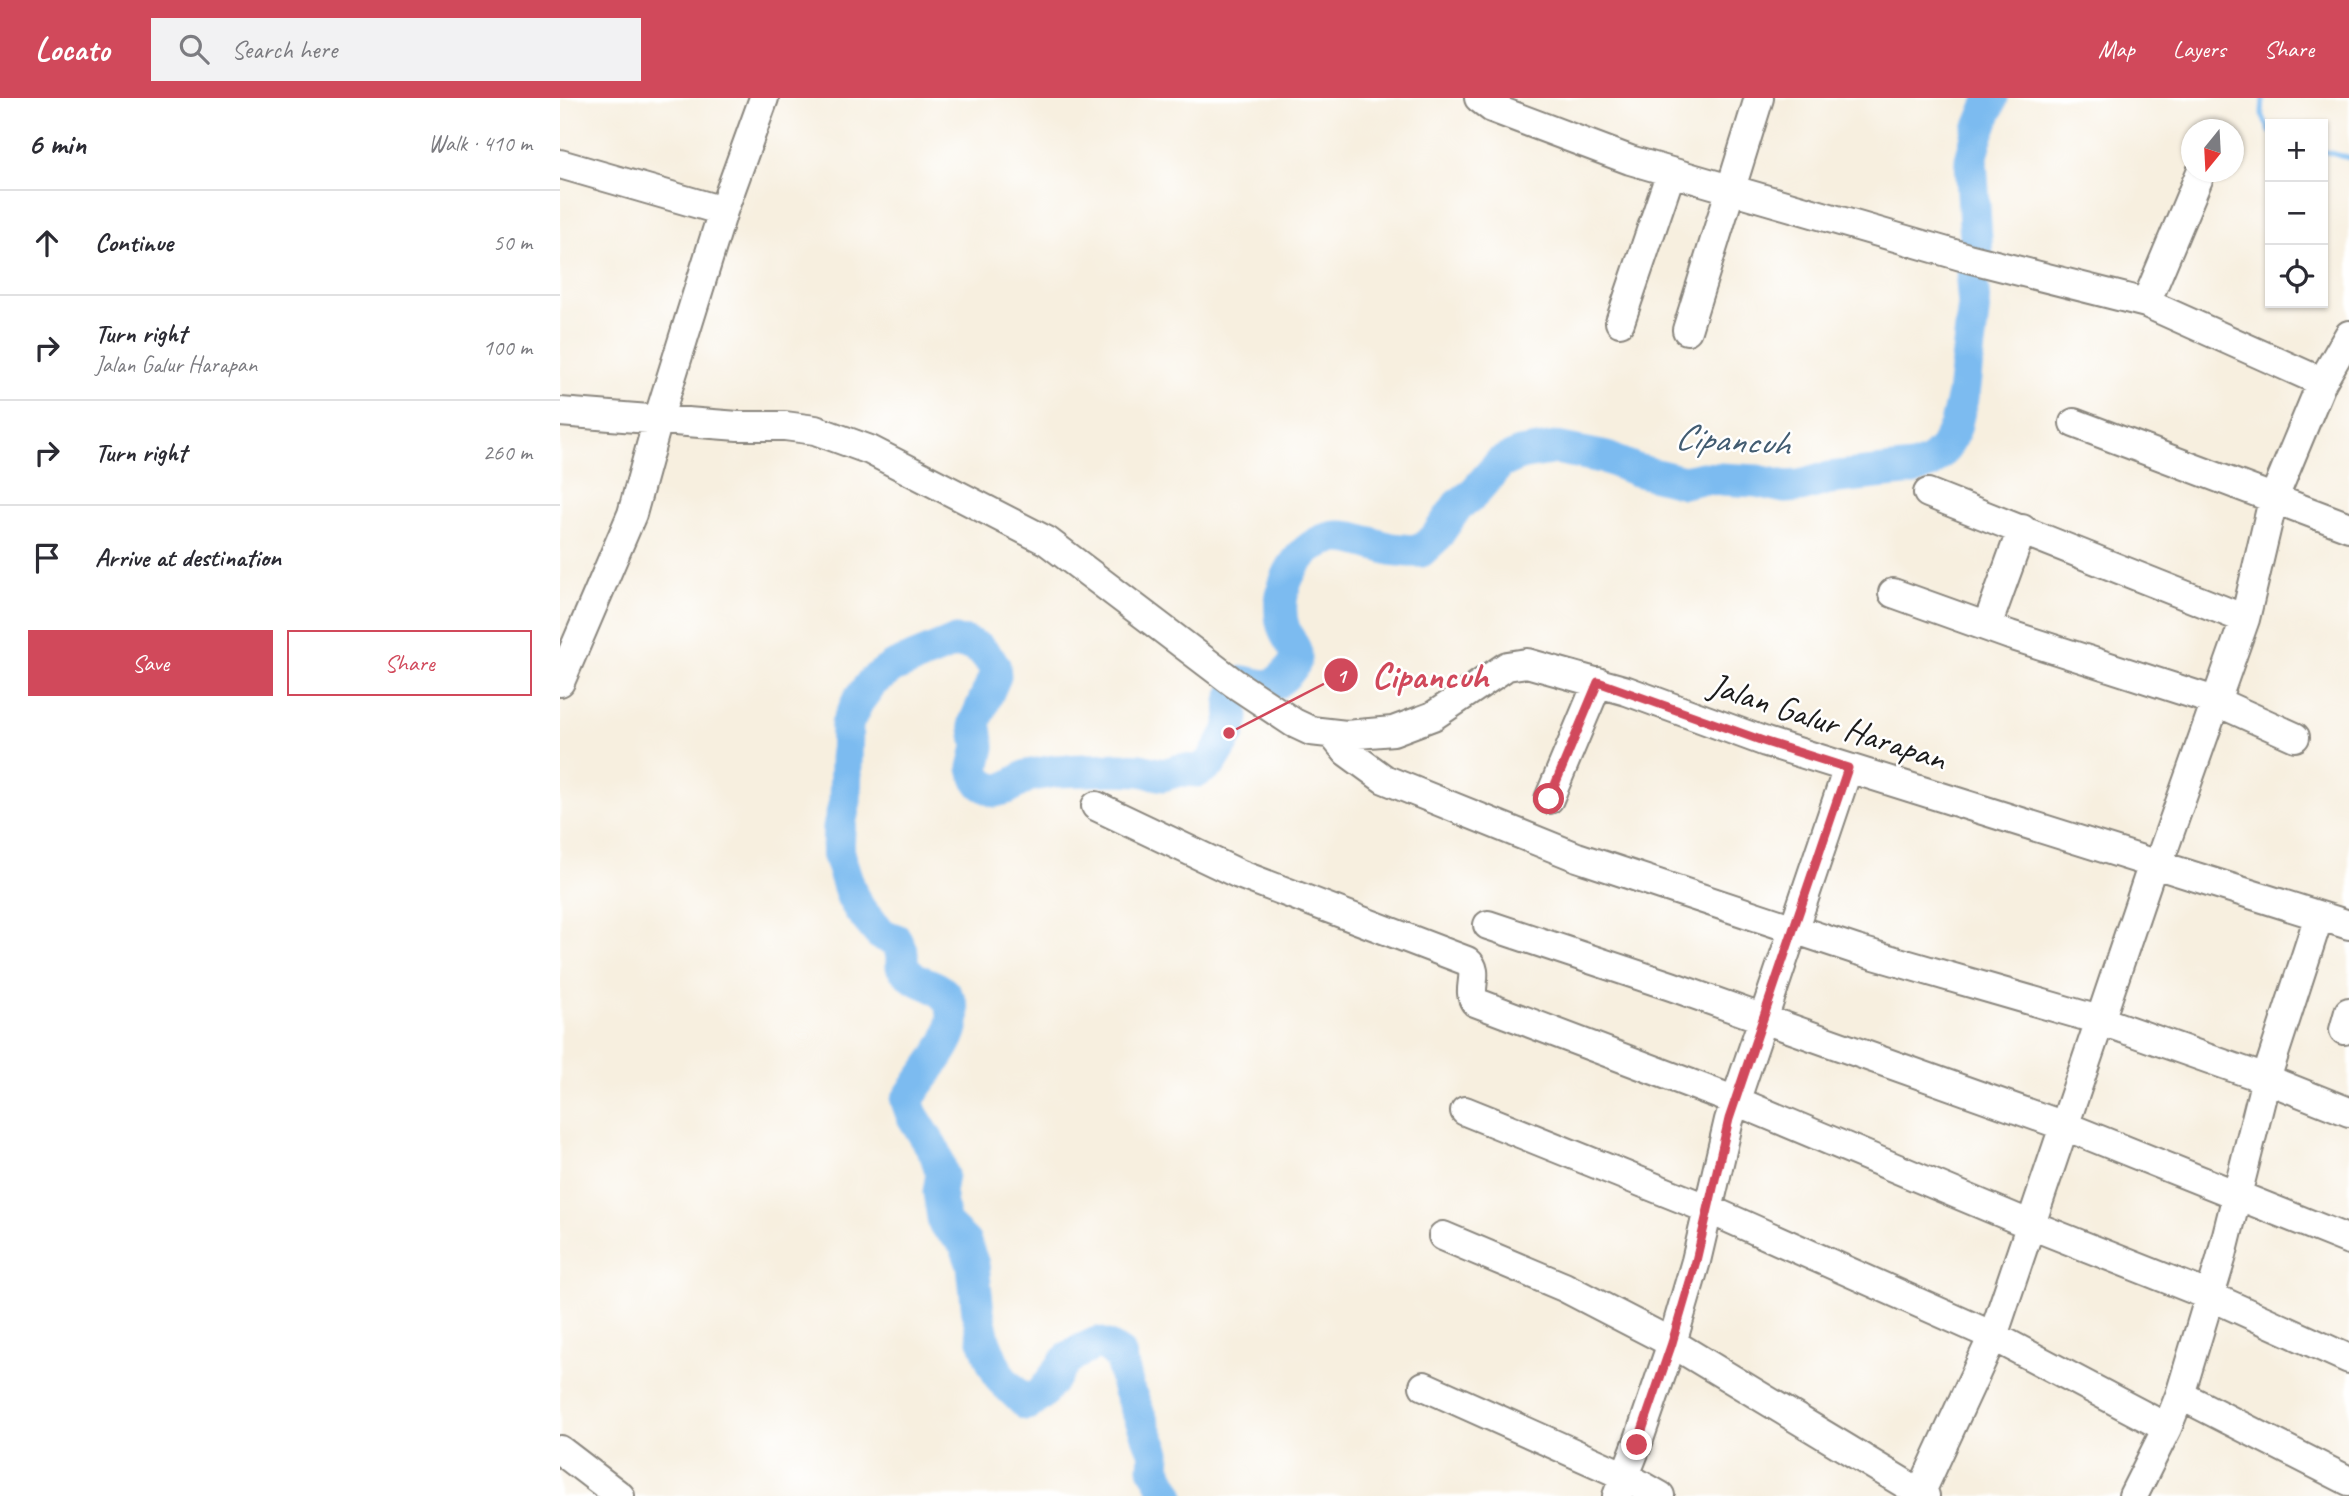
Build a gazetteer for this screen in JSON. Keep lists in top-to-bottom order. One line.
{"streets":{"street":["Jalan Galur Harapan"]},"water":["Cipancuh"],"places":["Cipancuh"],"north":"bottom","page":{"header":"Locato","search":"Search here","nav":["Map","Layers","Share"],"heading":["6 min","Walk · 410 m"],"map_buttons":["+","−"],"list":[["Continue","50 m"],["Turn right","Jalan Galur Harapan","100 m"],["Turn right","260 m"],"Arrive at destination"],"buttons":["Save","Share"]}}
